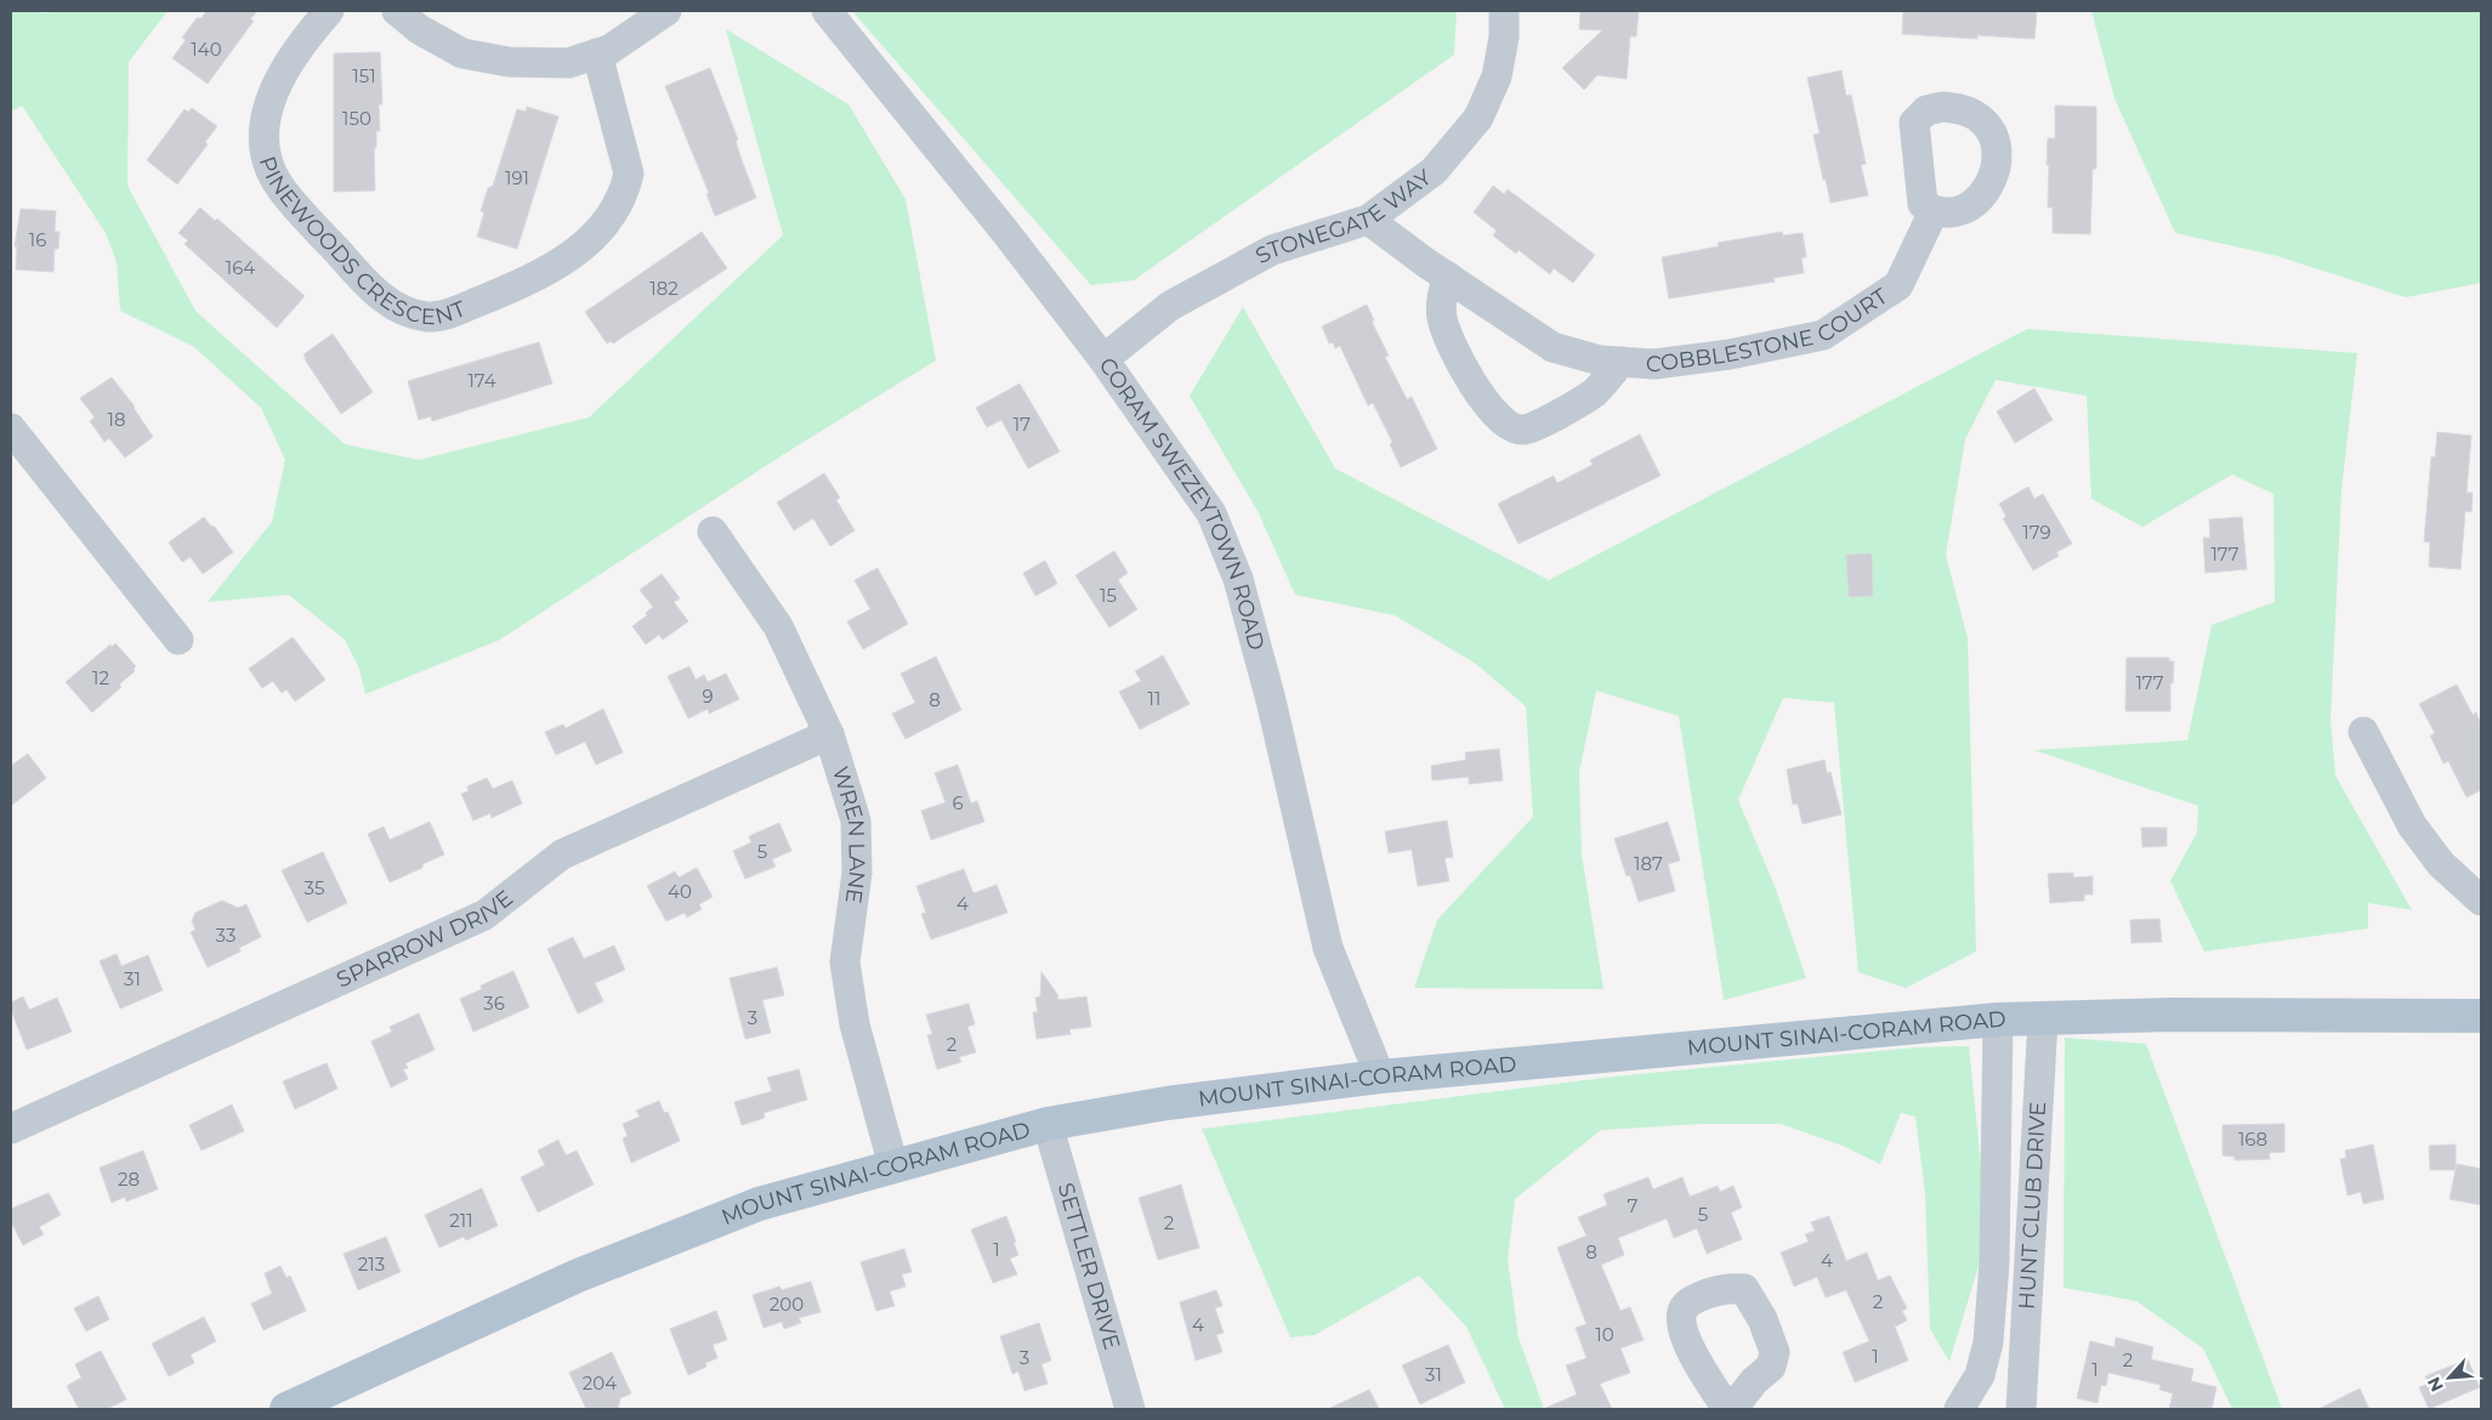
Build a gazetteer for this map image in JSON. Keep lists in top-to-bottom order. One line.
{"streets":{"main road":["MOUNT SINAI-CORAM ROAD"],"street":["STONEGATE WAY","PINEWOODS CRESCENT","COBBLESTONE COURT","CORAM SWEZEYTOWN ROAD","WREN LANE","SPARROW DRIVE","HUNT CLUB DRIVE","SETTLER DRIVE"]},"crossings":[["STONEGATE WAY","COBBLESTONE COURT"],["STONEGATE WAY","CORAM SWEZEYTOWN ROAD"],["CORAM SWEZEYTOWN ROAD","MOUNT SINAI-CORAM ROAD"],["WREN LANE","SPARROW DRIVE"],["WREN LANE","MOUNT SINAI-CORAM ROAD"],["MOUNT SINAI-CORAM ROAD","HUNT CLUB DRIVE"],["MOUNT SINAI-CORAM ROAD","SETTLER DRIVE"]],"house_numbers":["140","151","150","191","16","164","182","174","18","17","179","177","15","12","177","9","11","8","6","5","187","35","40","4","33","31","36","3","2","168","28","7","5","211","2","1","8","4","213","2","200","4","10","1","3","2","1","31","204"],"north":"bottom left"}
